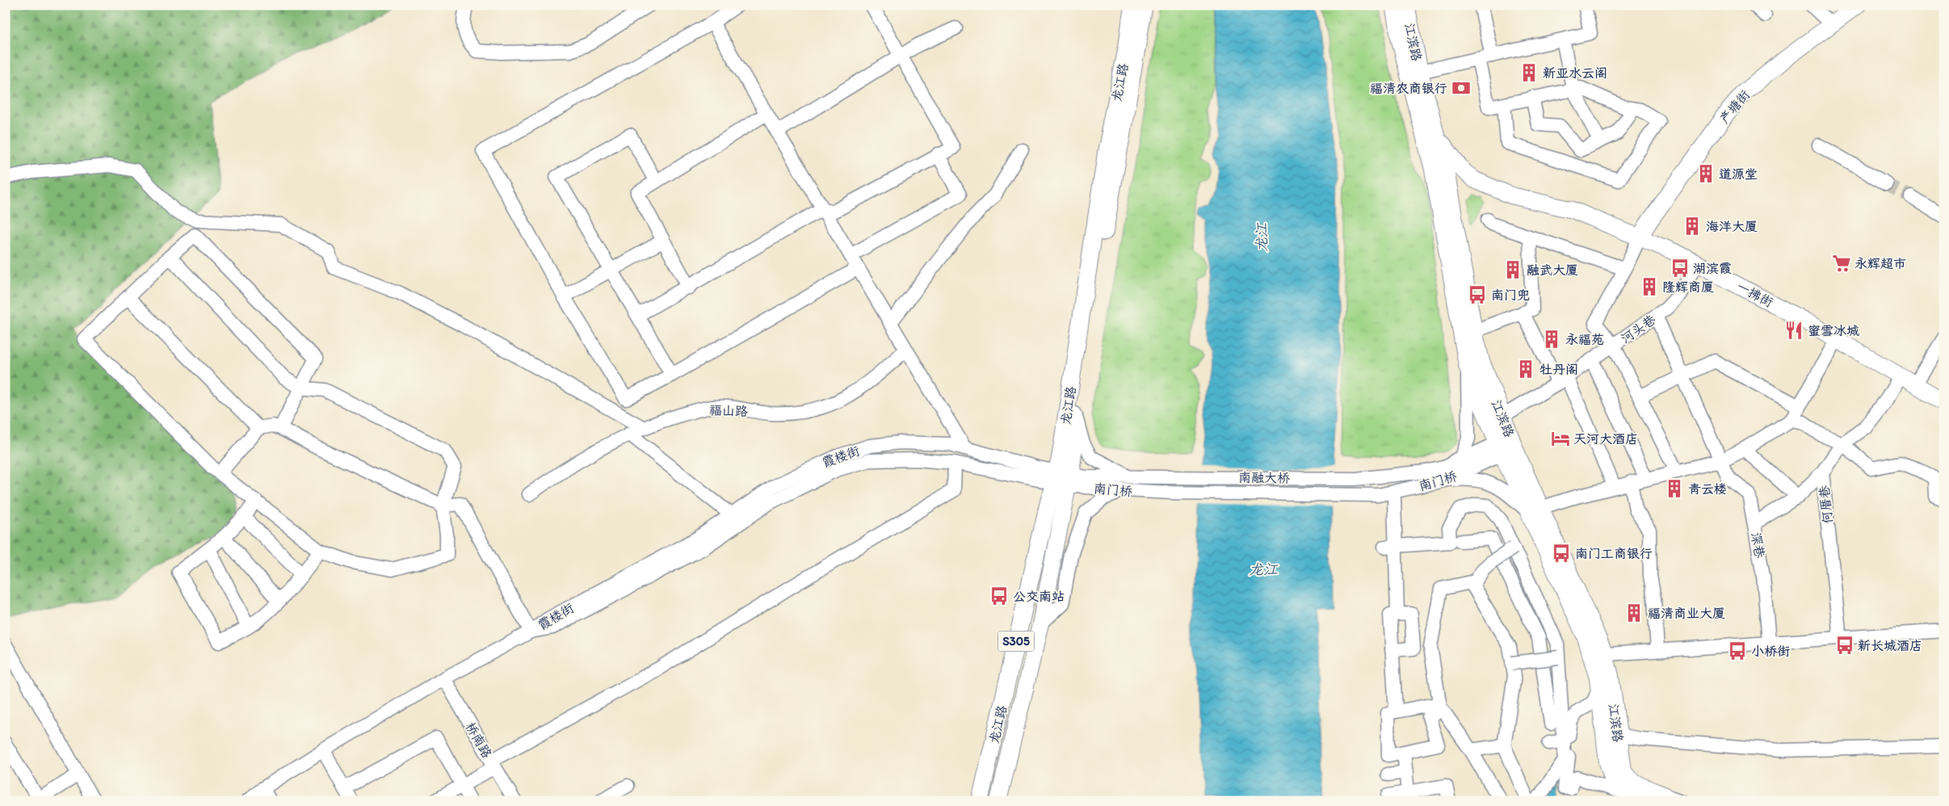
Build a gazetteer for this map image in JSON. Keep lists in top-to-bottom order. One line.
{"streets":{"main road":["江滨路","龙江路","产塘街","一拂街","S305"],"street":["河头巷","福山路","霞楼街","南融大桥","南门桥","何厝巷","深巷","桥南路"]},"crossings":[["江滨路","一拂街"],["江滨路","河头巷"],["江滨路","南门桥"],["龙江路","霞楼街"],["龙江路","南门桥"],["产塘街","一拂街"],["一拂街","河头巷"],["一拂街","何厝巷"],["河头巷","深巷"],["霞楼街","南门桥"],["南融大桥","南门桥"]],"water":["龙江"],"places":{"building":["新亚水云阁","道源堂","海洋大厦","融武大厦","隆辉商厦","永福苑","牡丹阁","青云楼","福清商业大厦"],"bank":["福清农商银行"],"supermarket":["永辉超市"],"bus stop":["湖滨霞","南门兜","南门工商银行","公交南站","新长城酒店","小桥街"],"restaurant":["蜜雪冰城"],"hotel":["天河大酒店"]}}
